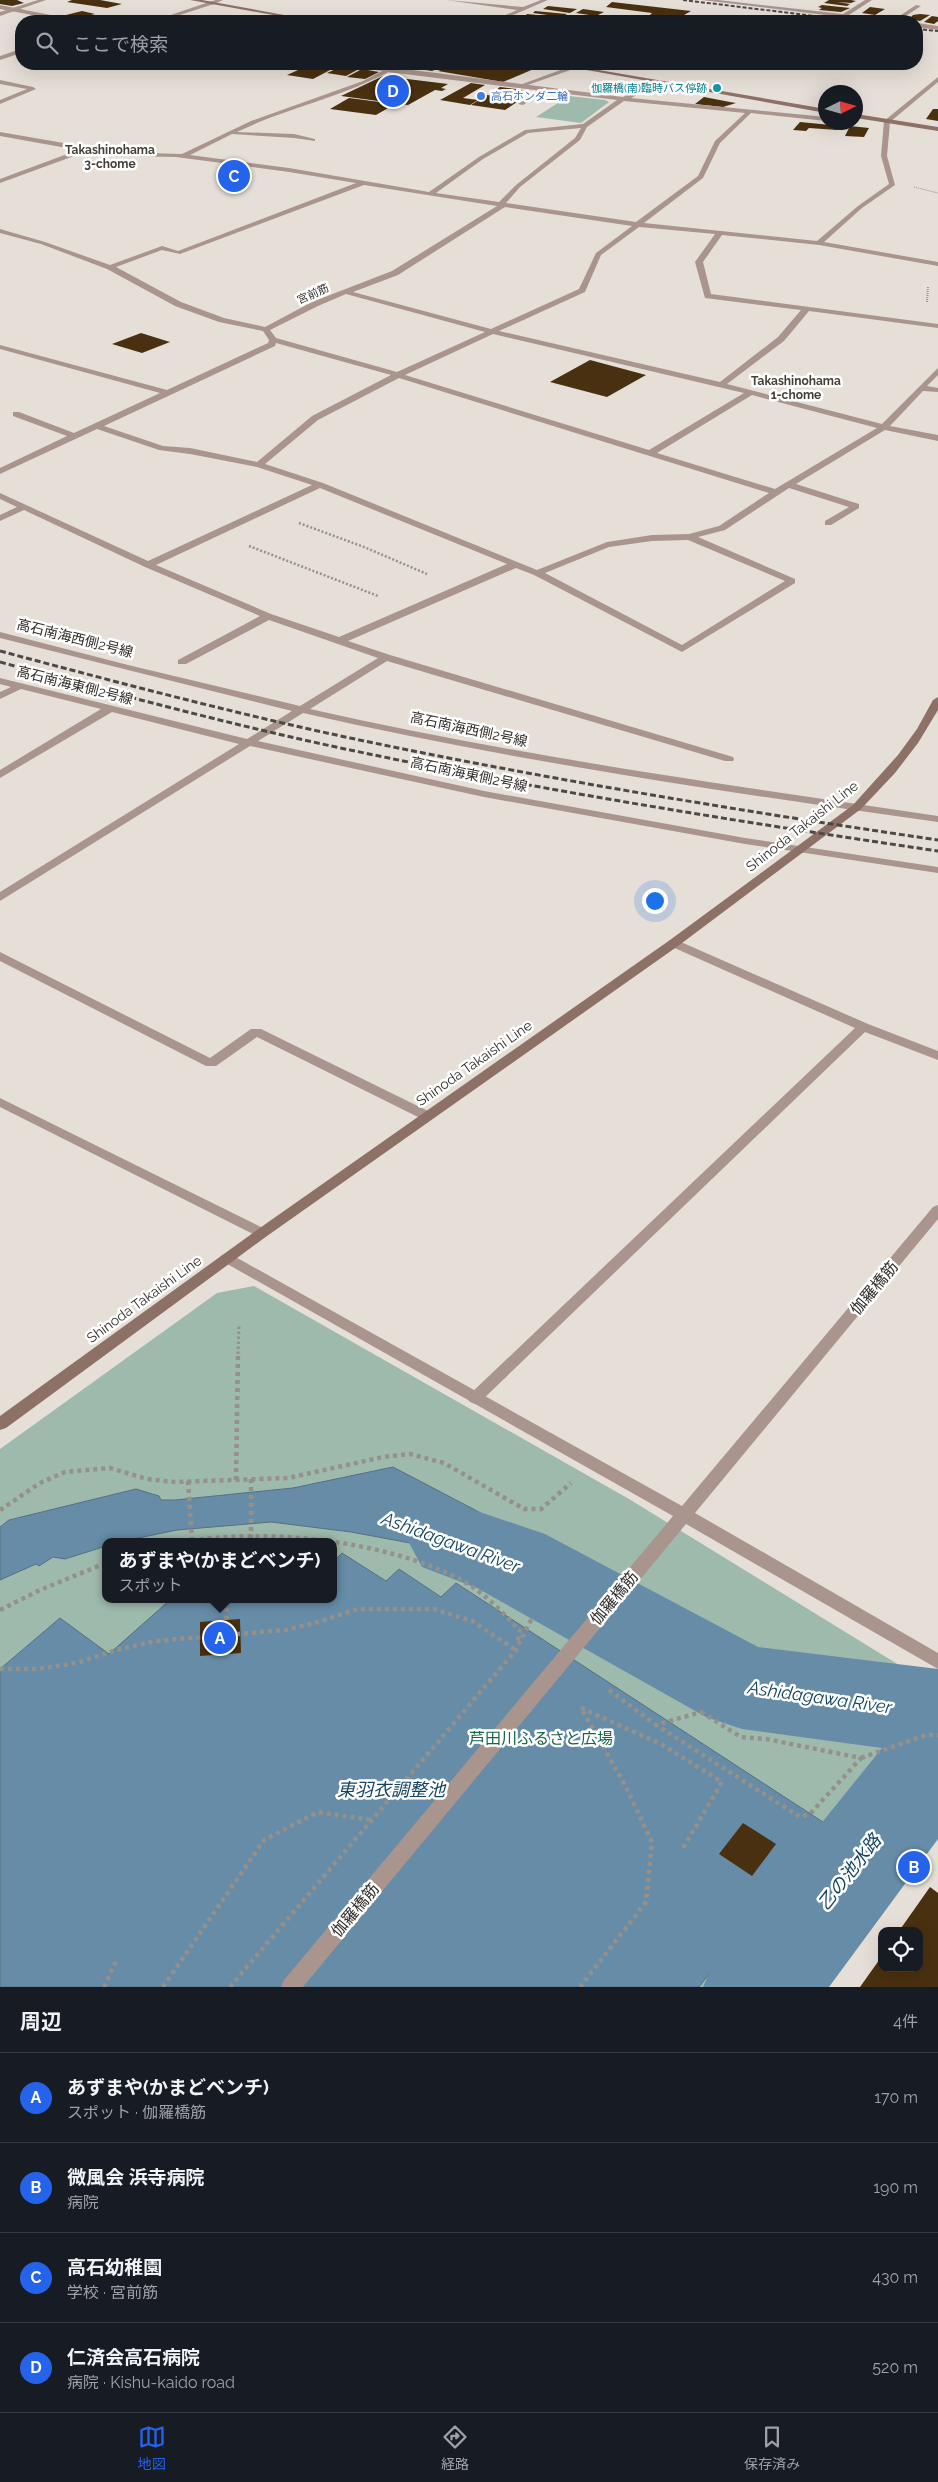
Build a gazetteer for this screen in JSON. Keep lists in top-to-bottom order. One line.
{"streets":{"main road":["Shinoda Takaishi Line"],"street":["宮前筋","高石南海西側2号線","高石南海東側2号線","伽羅橋筋"]},"crossings":[["高石南海西側2号線","Shinoda Takaishi Line"],["高石南海東側2号線","Shinoda Takaishi Line"]],"districts":["Takashinohama 3-chome","Takashinohama 1-chome"],"water":["Ashidagawa River","東羽衣調整池","乙の池水路"],"parks":["芦田川ふるさと広場"],"places":["伽羅橋(南)臨時バス停跡","高石ホンダ二輪"],"north":"right","page":{"search":"ここで検索","pins":["D","C","A","B"],"popup":["あずまや(かまどベンチ)","スポット"],"heading":["周辺","4件"],"list":[{"mark":"A","name":"あずまや(かまどベンチ)","note":"スポット · 伽羅橋筋","value":"170 m"},{"mark":"B","name":"微風会 浜寺病院","note":"病院","value":"190 m"},{"mark":"C","name":"高石幼稚園","note":"学校 · 宮前筋","value":"430 m"},{"mark":"D","name":"仁済会高石病院","note":"病院 · Kishu-kaido road","value":"520 m"}],"nav":["地図","経路","保存済み"]}}
